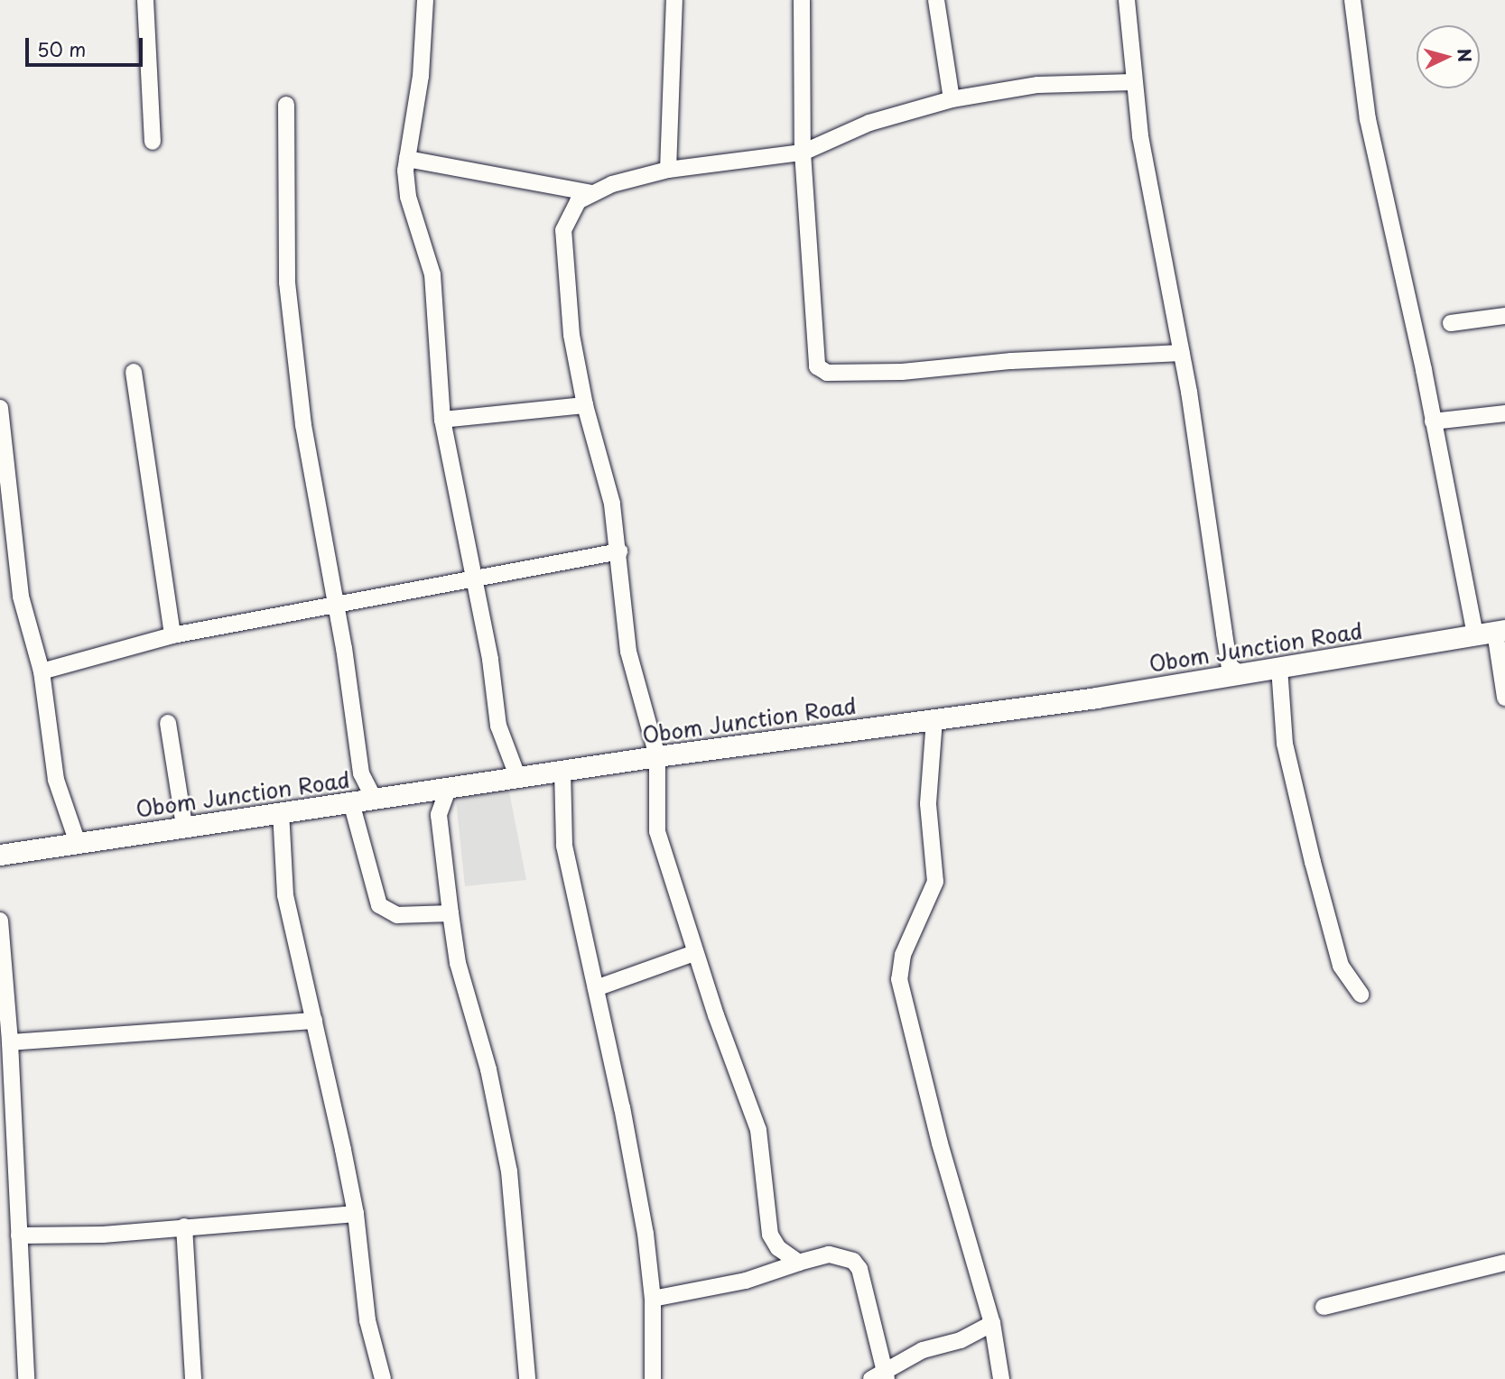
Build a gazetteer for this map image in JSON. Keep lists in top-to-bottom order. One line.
{"streets":{"main road":["Obom Junction Road"]},"scale_bar":"50 m","north":"right"}
